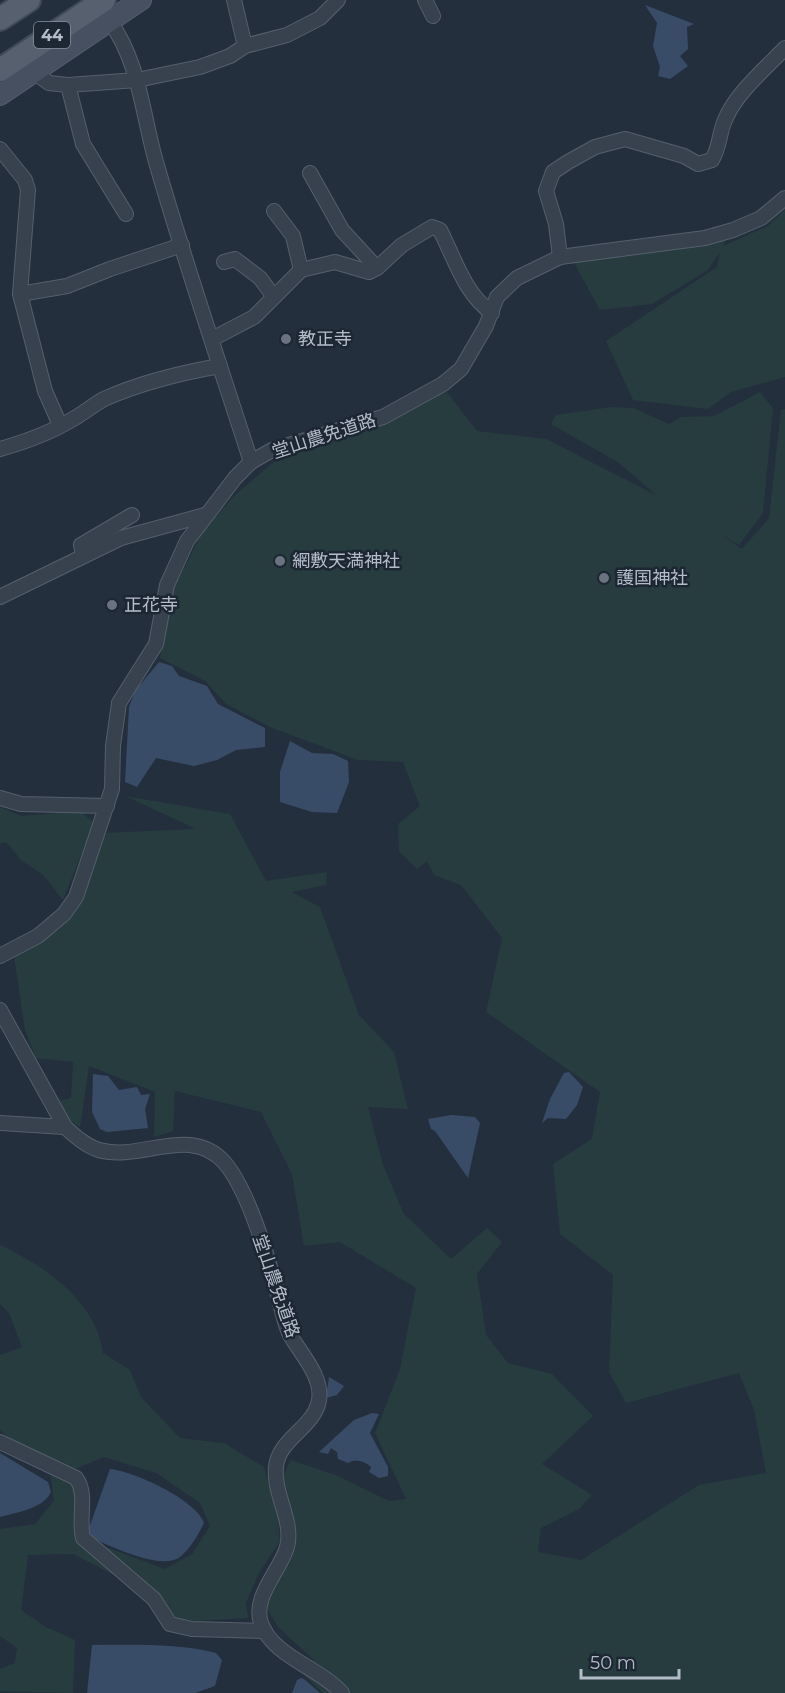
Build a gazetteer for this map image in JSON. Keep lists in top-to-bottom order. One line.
{"streets":{"main road":["44"],"street":["堂山農免道路"]},"places":["教正寺","網敷天満神社","護国神社","正花寺"],"scale_bar":"50 m"}
